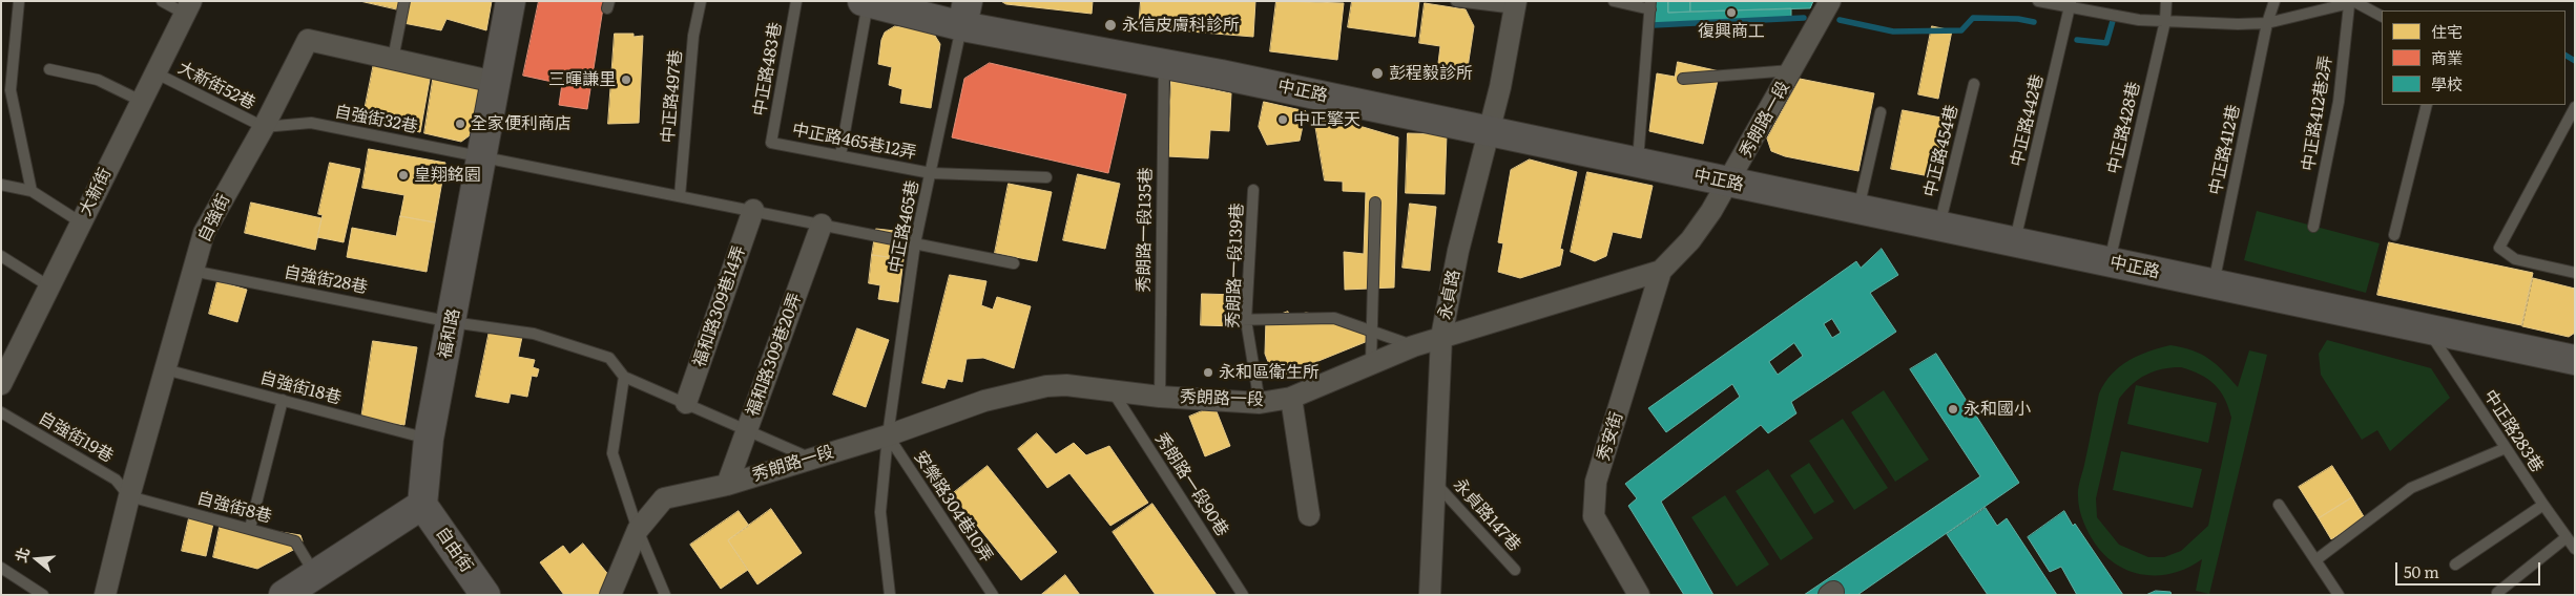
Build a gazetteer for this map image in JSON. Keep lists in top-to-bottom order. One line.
{"streets":{"street":["中正路","秀朗路一段","大新街","自強街","永貞路","福和路309巷14弄","福和路","福和路309巷20弄","秀安街","自由街"],"lane":["中正路483巷","大新街52巷","中正路497巷","中正路412巷2弄","自強街32巷","中正路442巷","中正路428巷","中正路465巷12弄","中正路412巷","中正路454巷","中正路465巷","秀朗路一段135巷","秀朗路一段139巷","自強街28巷","自強街18巷","中正路283巷","自強街19巷","秀朗路一段90巷","安樂路304巷10弄","自強街8巷","永貞路147巷"]},"crossings":[["中正路483巷","中正路465巷12弄"],["大新街52巷","自強街32巷"],["大新街52巷","大新街"],["大新街52巷","自強街"],["中正路","秀朗路一段"],["中正路","中正路442巷"],["中正路","中正路428巷"],["中正路","中正路412巷"],["中正路","中正路454巷"],["中正路","中正路465巷"],["中正路","秀朗路一段135巷"],["中正路","永貞路"],["中正路","中正路283巷"],["中正路497巷","自強街32巷"],["自強街32巷","自強街"],["自強街32巷","中正路465巷"],["自強街32巷","福和路309巷14弄"],["自強街32巷","福和路"],["自強街32巷","福和路309巷20弄"],["秀朗路一段","中正路465巷"],["秀朗路一段","秀朗路一段135巷"],["秀朗路一段","秀朗路一段139巷"],["秀朗路一段","永貞路"],["秀朗路一段","福和路309巷20弄"],["秀朗路一段","秀安街"],["秀朗路一段","秀朗路一段90巷"],["秀朗路一段","安樂路304巷10弄"],["中正路465巷12弄","中正路465巷"],["自強街","自強街28巷"],["自強街","福和路"],["自強街","自強街18巷"],["自強街","自強街19巷"],["自強街","自強街8巷"],["中正路465巷","安樂路304巷10弄"],["自強街28巷","福和路"],["永貞路","永貞路147巷"],["福和路","自強街18巷"],["福和路","自由街"],["自強街19巷","自強街8巷"]],"places":["復興商工","永信皮膚科診所","彭程毅診所","三暉謙里","中正擎天","全家便利商店","皇翔銘園","永和區衛生所","永和國小"],"legend":["住宅","商業","學校"],"scale_bar":"50 m","north":"left"}
